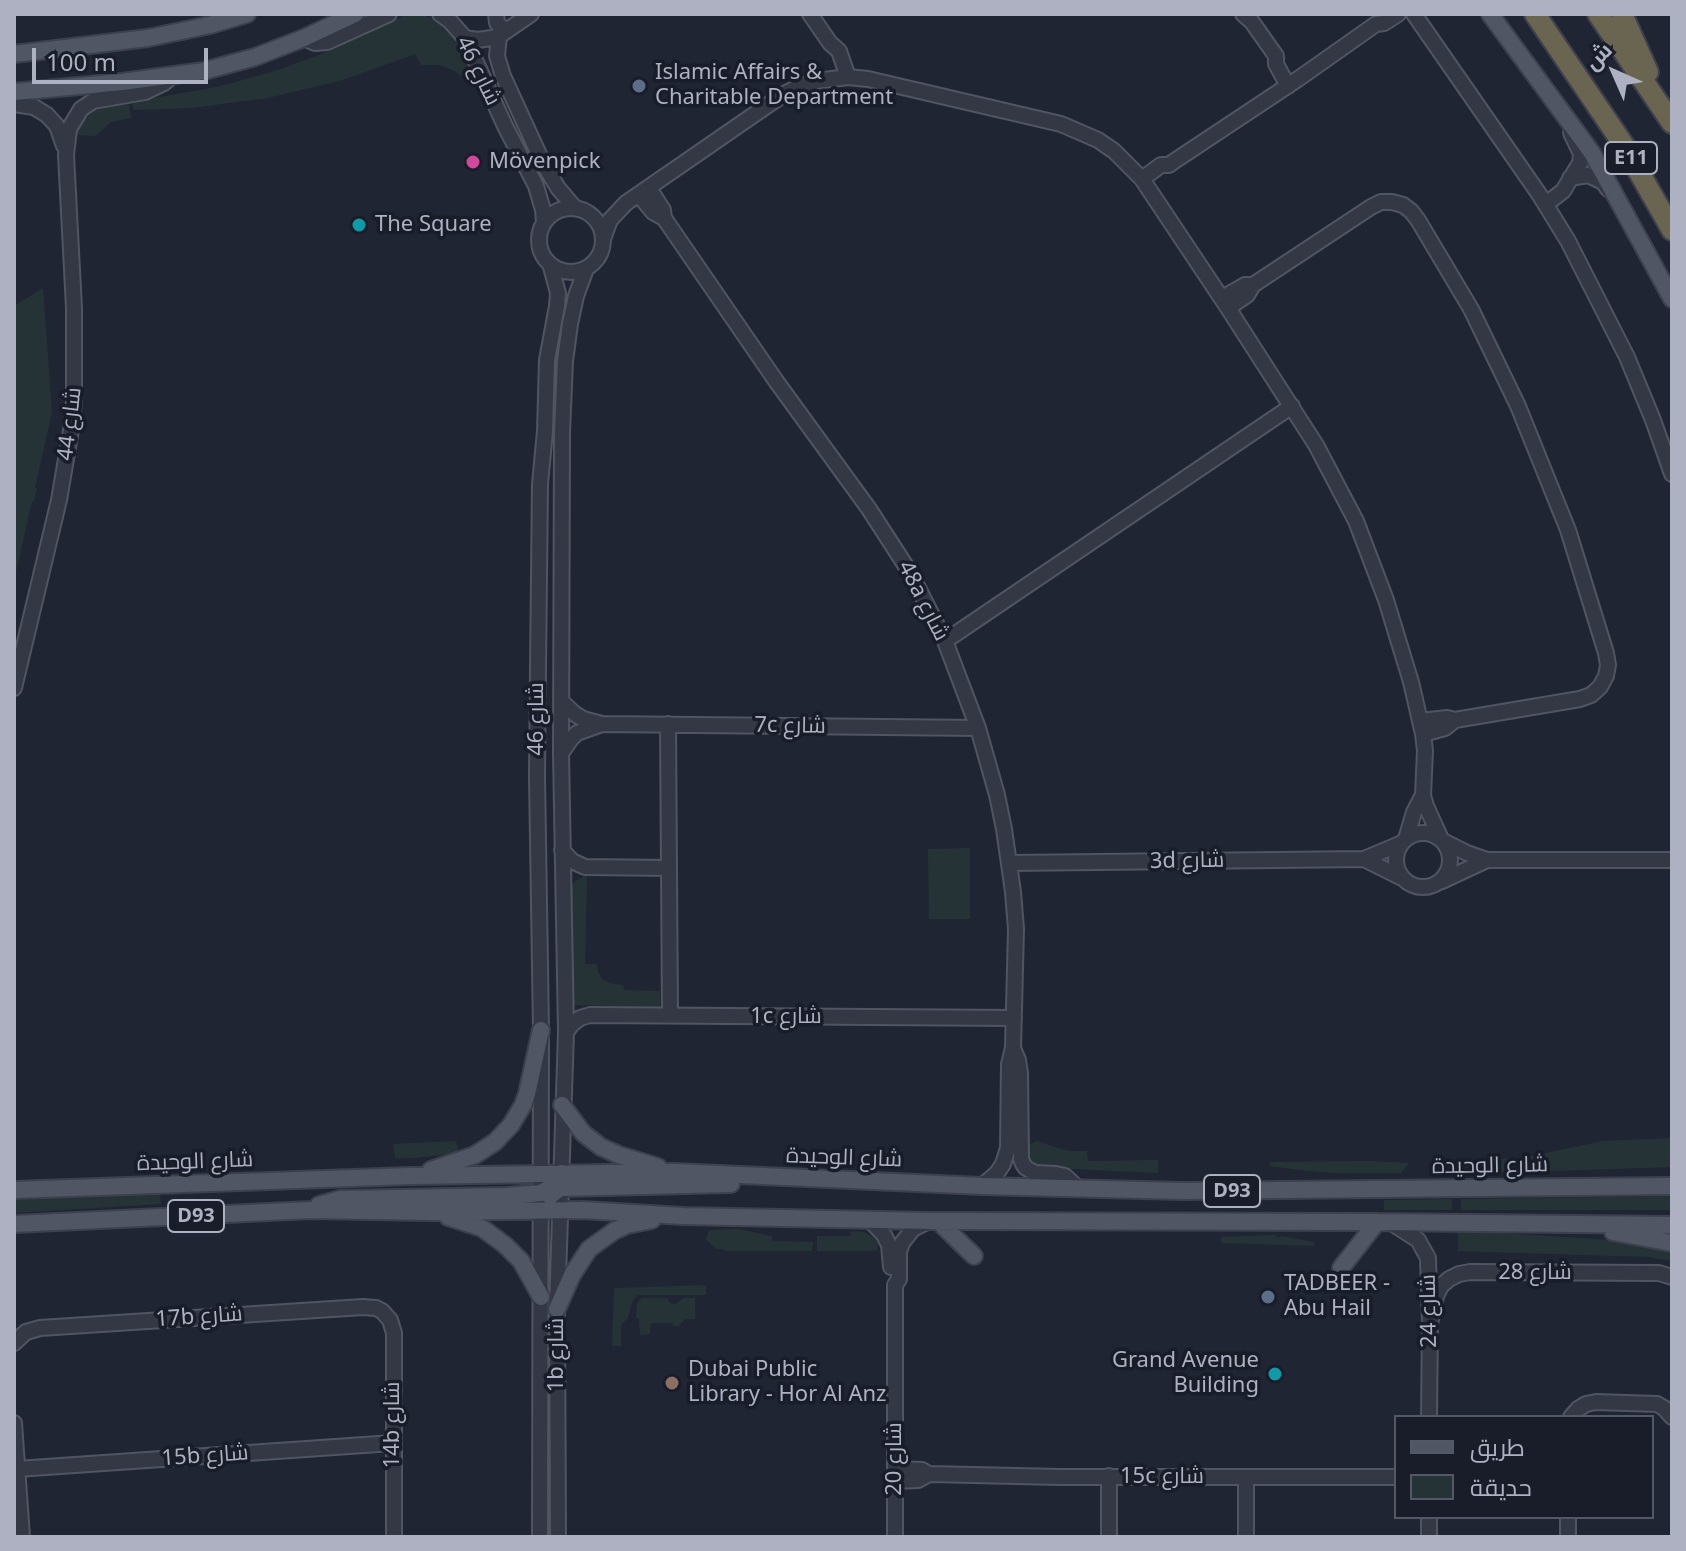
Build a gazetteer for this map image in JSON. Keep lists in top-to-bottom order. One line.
{"streets":{"highway":["E11"],"main road":["شارع الوحيدة","D93"],"street":["شارع 46","شارع 44","48a شارع","7c شارع","3d شارع","1c شارع","شارع 28","شارع 24","17b شارع","1b شارع","14b شارع","15b شارع","شارع 20","15c شارع"]},"crossings":[["شارع 46","7c شارع"],["شارع 46","1c شارع"],["شارع 46","شارع الوحيدة"],["شارع 46","1b شارع"],["48a شارع","7c شارع"],["48a شارع","3d شارع"],["48a شارع","1c شارع"],["48a شارع","شارع الوحيدة"],["شارع الوحيدة","1b شارع"],["D93","شارع 24"],["D93","1b شارع"],["D93","شارع 20"],["شارع 28","شارع 24"],["17b شارع","14b شارع"],["14b شارع","15b شارع"],["شارع 20","15c شارع"]],"places":["Islamic Affairs & Charitable Department","Mövenpick","The Square","TADBEER - Abu Hail","Grand Avenue Building","Dubai Public Library - Hor Al Anz"],"legend":["طريق","حديقة"],"scale_bar":"100 m","north":"top left"}
